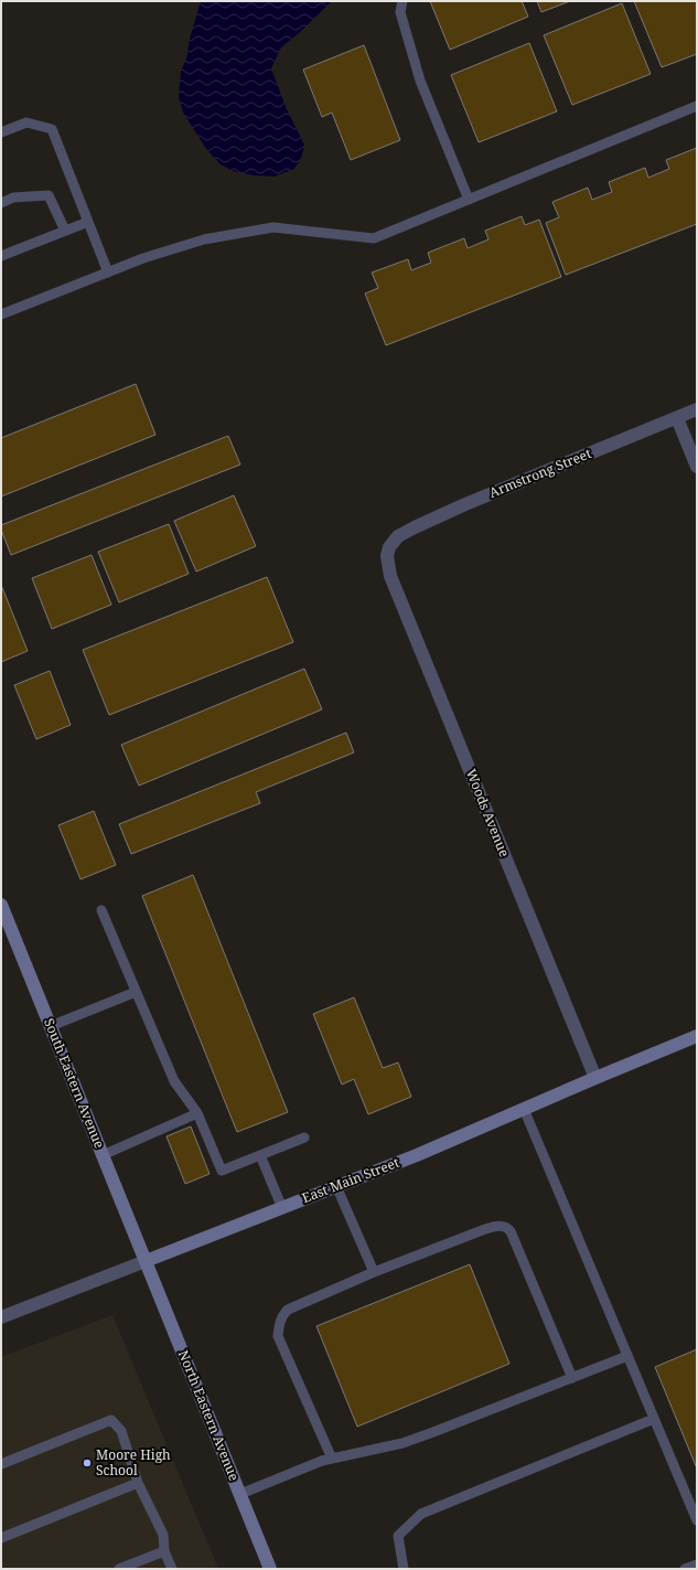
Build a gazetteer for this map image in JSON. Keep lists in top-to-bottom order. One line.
{"streets":{"main road":["South Eastern Avenue","East Main Street","North Eastern Avenue"],"street":["Armstrong Street","Woods Avenue"]},"crossings":[["Armstrong Street","Woods Avenue"],["Woods Avenue","East Main Street"],["South Eastern Avenue","East Main Street"],["South Eastern Avenue","North Eastern Avenue"],["East Main Street","North Eastern Avenue"]],"places":["Moore High School"]}
